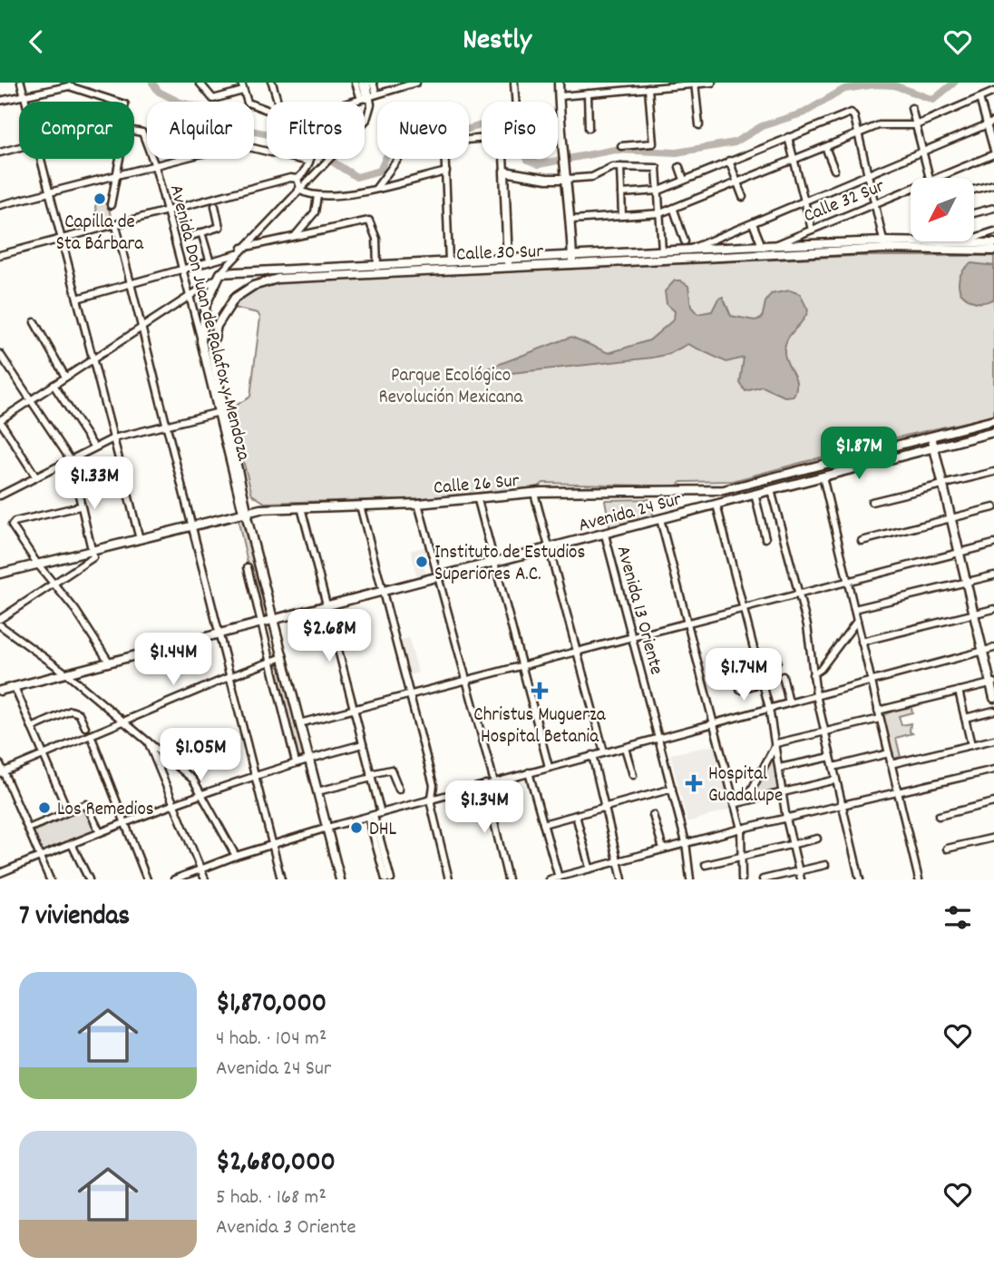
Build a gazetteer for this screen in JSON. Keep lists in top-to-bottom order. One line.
{"streets":{"main road":["Calle 30 Sur","Avenida Don Juan de Palafox y Mendoza","Calle 26 Sur","Avenida 24 Sur"],"street":["Calle 32 Sur","Avenida 13 Oriente"]},"crossings":[["Calle 32 Sur","Calle 30 Sur"],["Calle 30 Sur","Avenida Don Juan de Palafox y Mendoza"],["Calle 30 Sur","Calle 26 Sur"],["Avenida Don Juan de Palafox y Mendoza","Calle 26 Sur"],["Avenida Don Juan de Palafox y Mendoza","Avenida 24 Sur"],["Avenida 24 Sur","Avenida 13 Oriente"]],"parks":["Parque Ecológico Revolución Mexicana"],"places":{"other":["Capilla de Sta Bárbara","Instituto de Estudios Superiores A.C.","Los Remedios","DHL"],"health":["Christus Muguerza Hospital Betania","Hospital Guadalupe"]},"north":"bottom left","page":{"header":"Nestly","chip":["Comprar","Alquilar","Filtros","Nuevo","Piso"],"price":["$1.87M","$1.33M","$2.68M","$1.44M","$1.74M","$1.05M","$1.34M"],"heading":"7 viviendas","list":[{"name":"$1,870,000","note":"4 hab. · 104 m² · Avenida 24 Sur"},{"name":"$2,680,000","note":"5 hab. · 168 m² · Avenida 3 Oriente"}]}}
